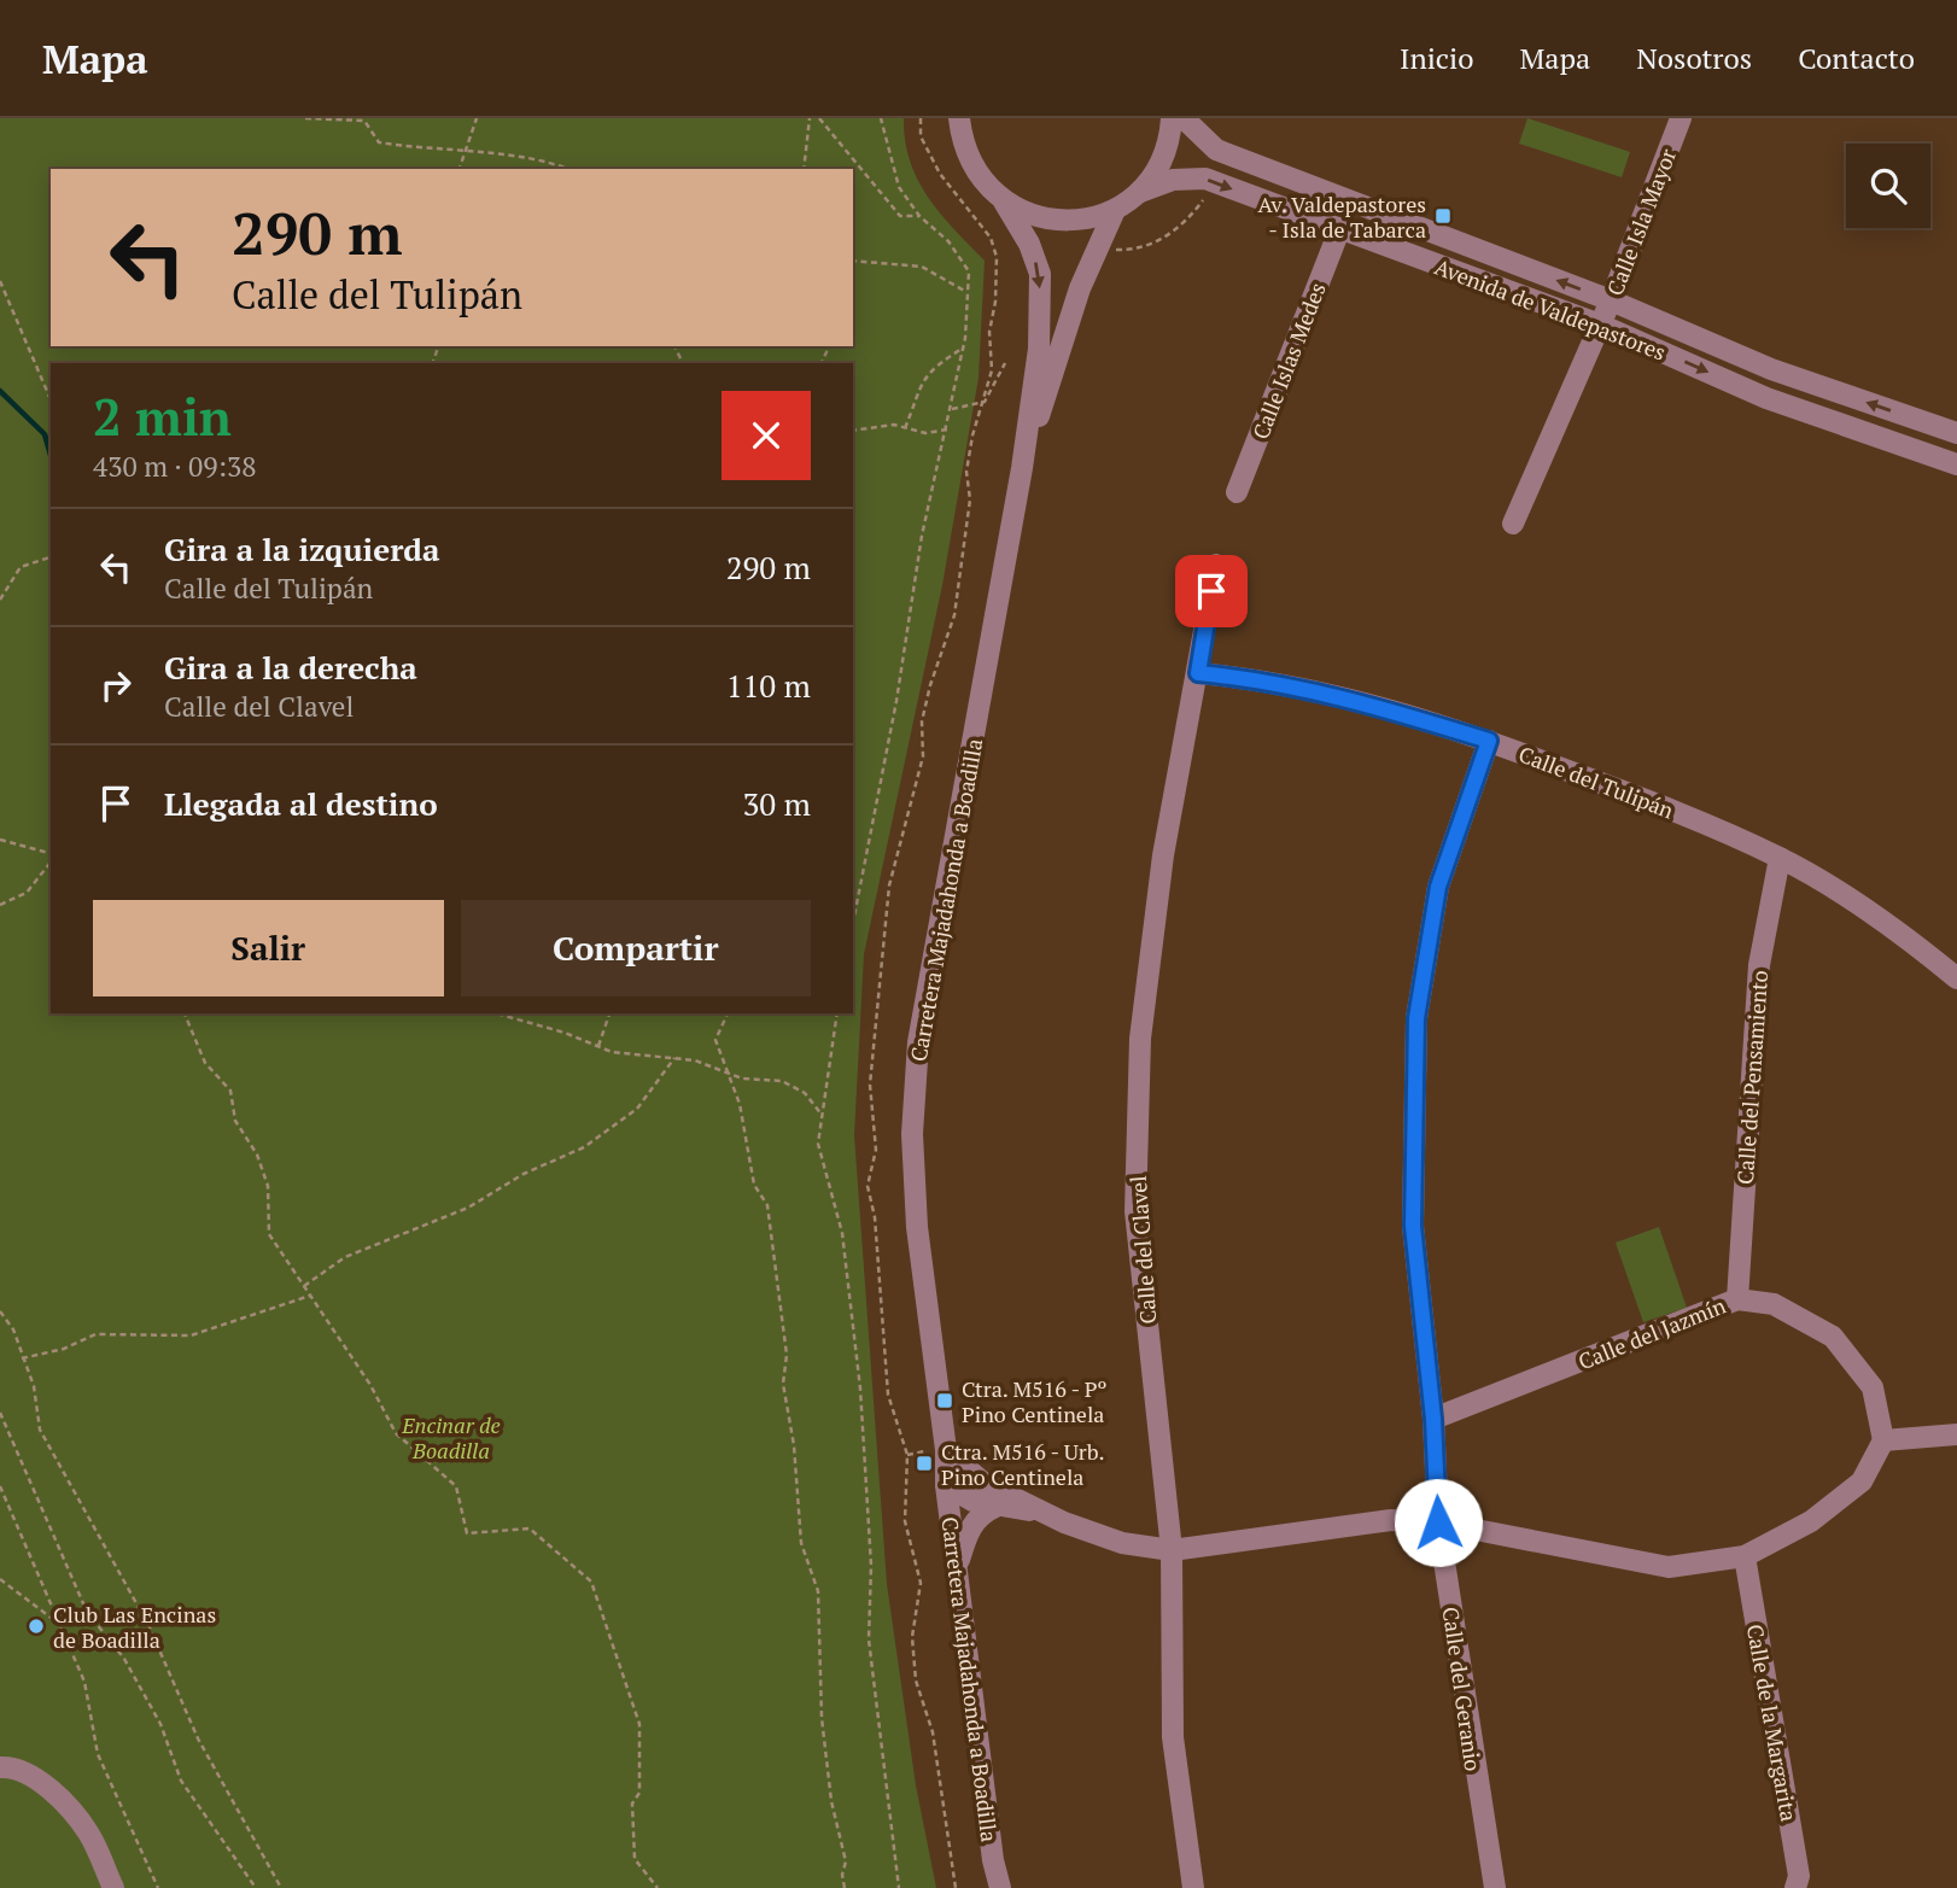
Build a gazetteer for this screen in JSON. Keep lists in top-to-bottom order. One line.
{"streets":{"street":["Calle Isla Mayor","Avenida de Valdepastores","Calle Islas Medes","Calle del Tulipán","Carretera Majadahonda a Boadilla","Calle del Pensamiento","Calle del Clavel","Calle del Jazmín","Calle del Geranio","Calle de la Margarita"]},"crossings":[["Calle Isla Mayor","Avenida de Valdepastores"],["Avenida de Valdepastores","Calle Islas Medes"],["Calle del Tulipán","Calle del Pensamiento"],["Calle del Tulipán","Calle del Clavel"],["Calle del Tulipán","Calle del Geranio"],["Calle del Pensamiento","Calle del Jazmín"],["Calle del Jazmín","Calle del Geranio"]],"parks":["Encinar de Boadilla"],"places":{"transit":["Av. Valdepastores - Isla de Tabarca","Ctra. M516 - Pº Pino Centinela","Ctra. M516 - Urb. Pino Centinela"],"other":["Club Las Encinas de Boadilla"]},"page":{"header":"Mapa","nav":["Inicio","Mapa","Nosotros","Contacto"],"turn":["290 m","Calle del Tulipán"],"heading":["2 min","430 m · 09:38"],"list":[{"name":"Gira a la izquierda","note":"Calle del Tulipán","value":"290 m"},{"name":"Gira a la derecha","note":"Calle del Clavel","value":"110 m"},{"name":"Llegada al destino","value":"30 m"}],"buttons":["Salir","Compartir"]}}
